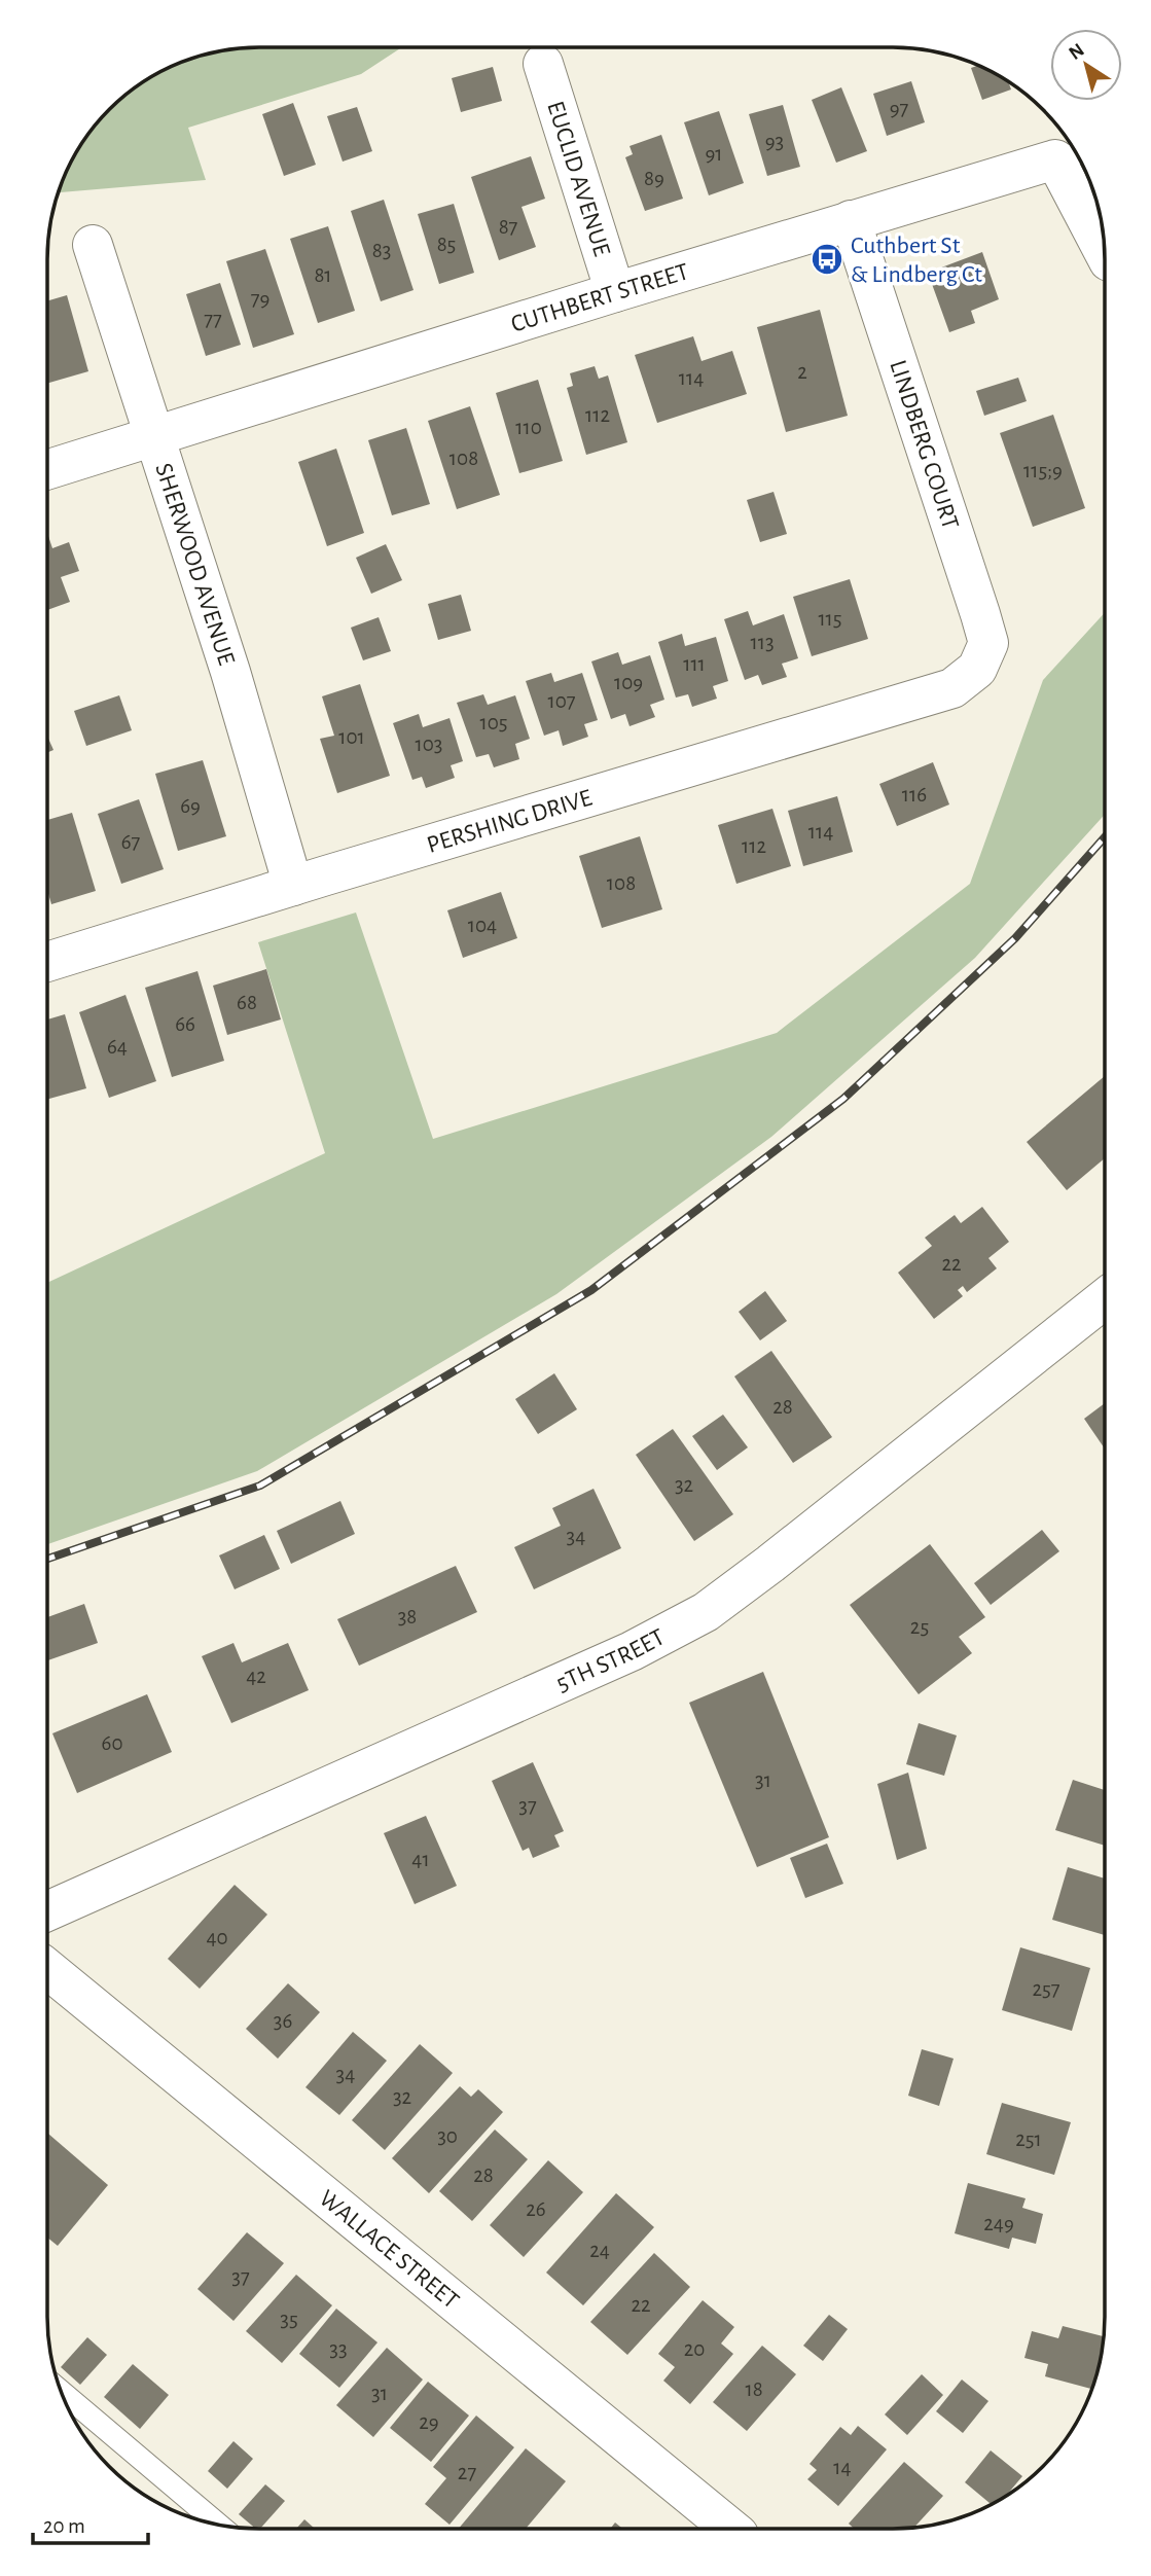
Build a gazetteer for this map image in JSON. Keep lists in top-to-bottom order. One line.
{"streets":{"street":["EUCLID AVENUE","CUTHBERT STREET","LINDBERG COURT","SHERWOOD AVENUE","PERSHING DRIVE","5TH STREET","WALLACE STREET"]},"crossings":[["EUCLID AVENUE","CUTHBERT STREET"],["CUTHBERT STREET","LINDBERG COURT"],["CUTHBERT STREET","SHERWOOD AVENUE"],["LINDBERG COURT","PERSHING DRIVE"],["SHERWOOD AVENUE","PERSHING DRIVE"]],"places":{"bus stop":["Cuthbert St & Lindberg Ct"]},"house_numbers":["97","93","91","89","87","85","83","81","79","77","2","114","112","110","108","115;9","115","113","111","109","107","105","101","103","116","69","114","67","112","108","104","68","66","64","22","28","32","34","38","25","42","60","31","37","41","40","257","36","34","32","30","251","28","26","249","24","37","22","35","33","20","18","31","29","14","27"],"scale_bar":"20 m","north":"top left"}
